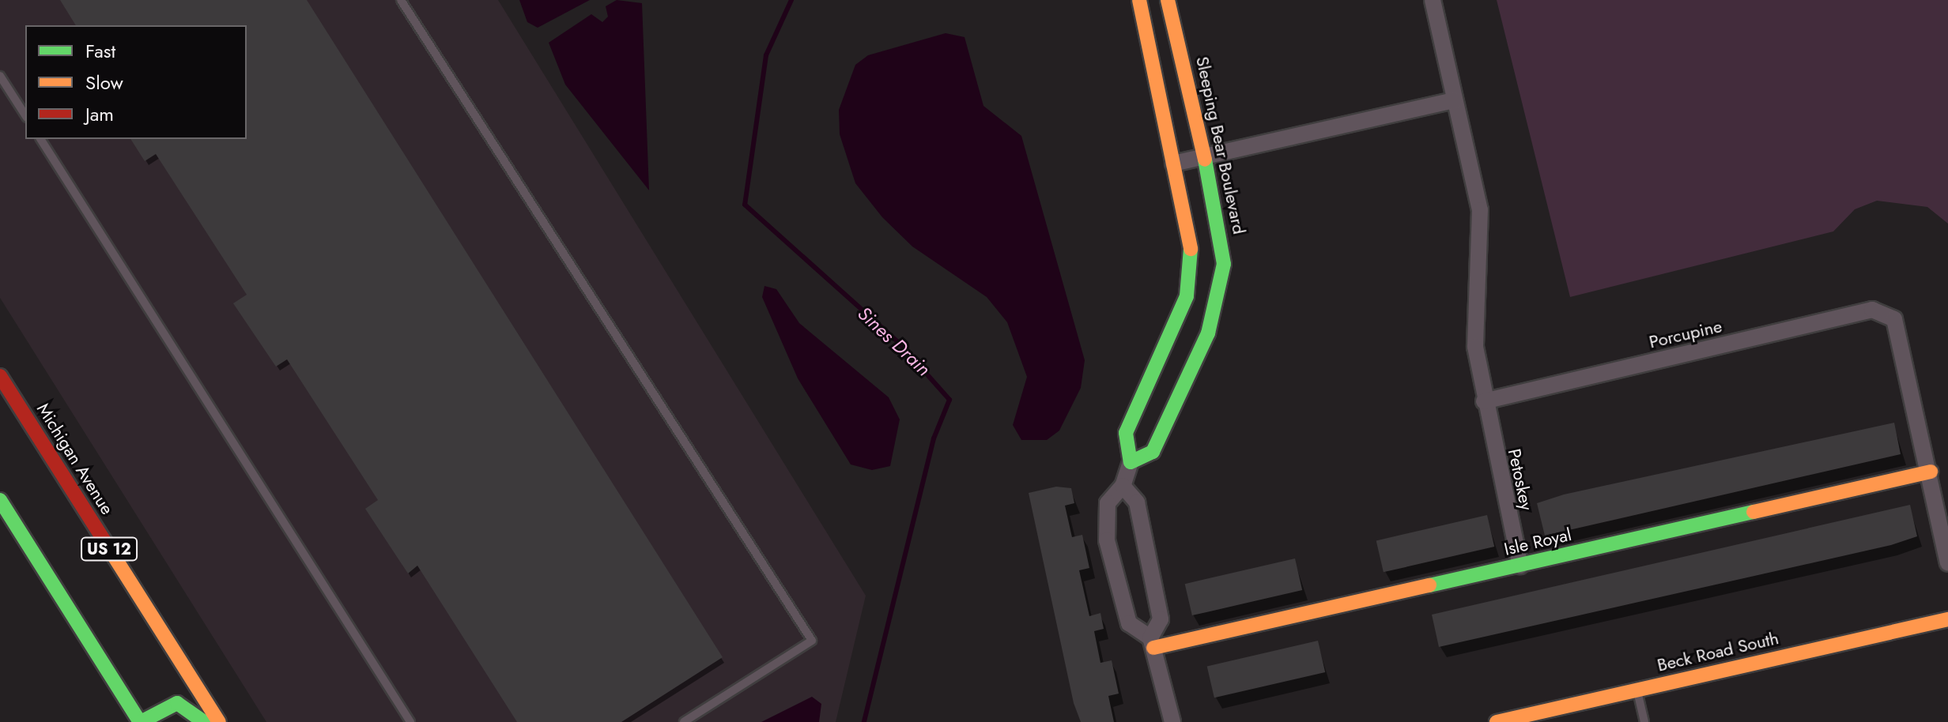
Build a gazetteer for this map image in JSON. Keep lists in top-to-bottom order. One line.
{"streets":{"street":["Sleeping Bear Boulevard","Porcupine","Michigan Avenue","Petoskey","Isle Royal","US 12","Beck Road South"]},"crossings":[["Porcupine","Petoskey"],["Porcupine","Isle Royal"],["Petoskey","Isle Royal"]],"water":["Sines Drain"],"legend":["Fast","Slow","Jam"]}
